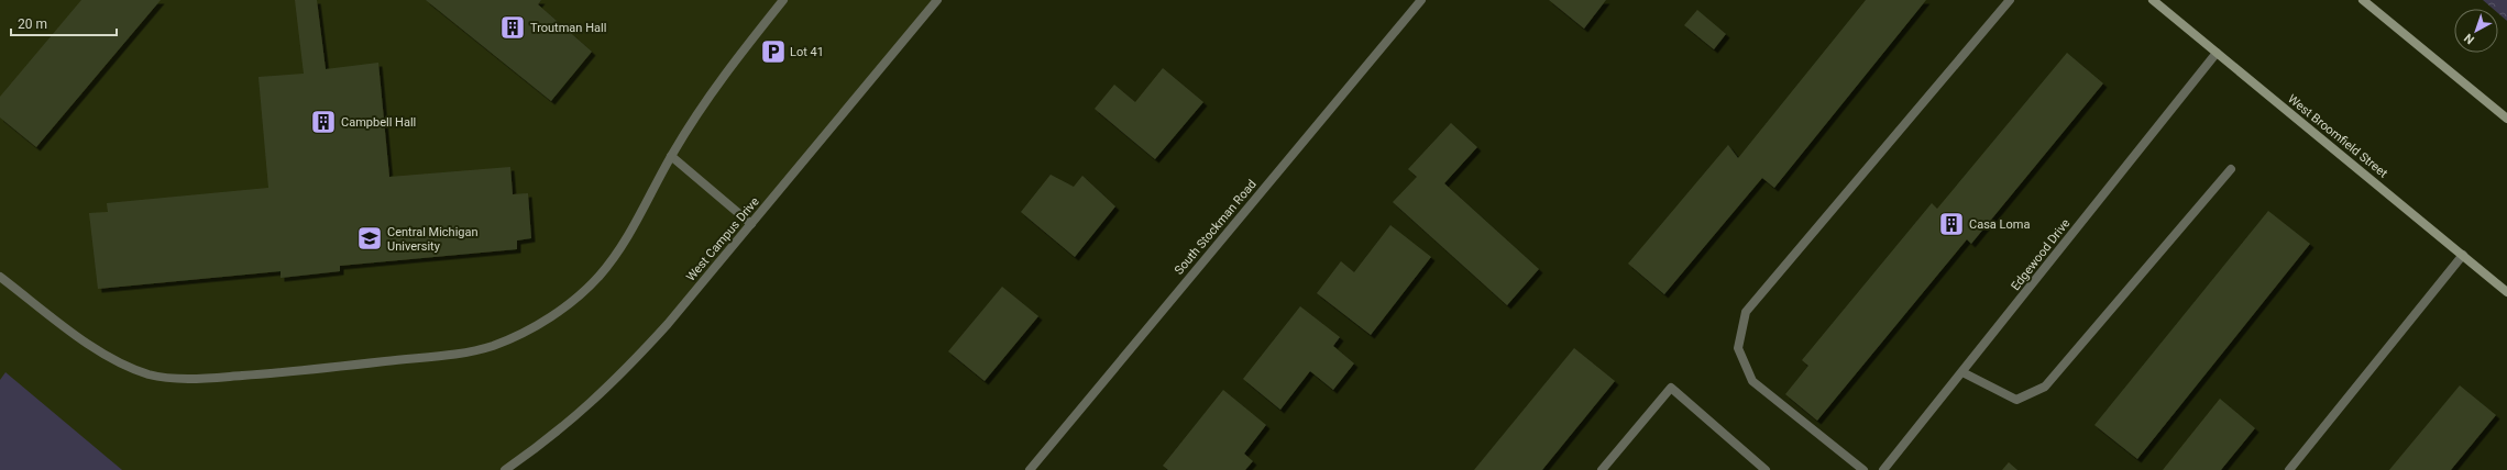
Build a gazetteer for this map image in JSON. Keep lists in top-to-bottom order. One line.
{"streets":{"main road":["West Broomfield Street"],"street":["South Stockman Road","West Campus Drive","Edgewood Drive"]},"crossings":[["West Broomfield Street","Edgewood Drive"]],"places":{"building":["Troutman Hall","Campbell Hall","Casa Loma"],"parking":["Lot 41"],"school or university":["Central Michigan University"]},"scale_bar":"20 m","north":"bottom left"}
